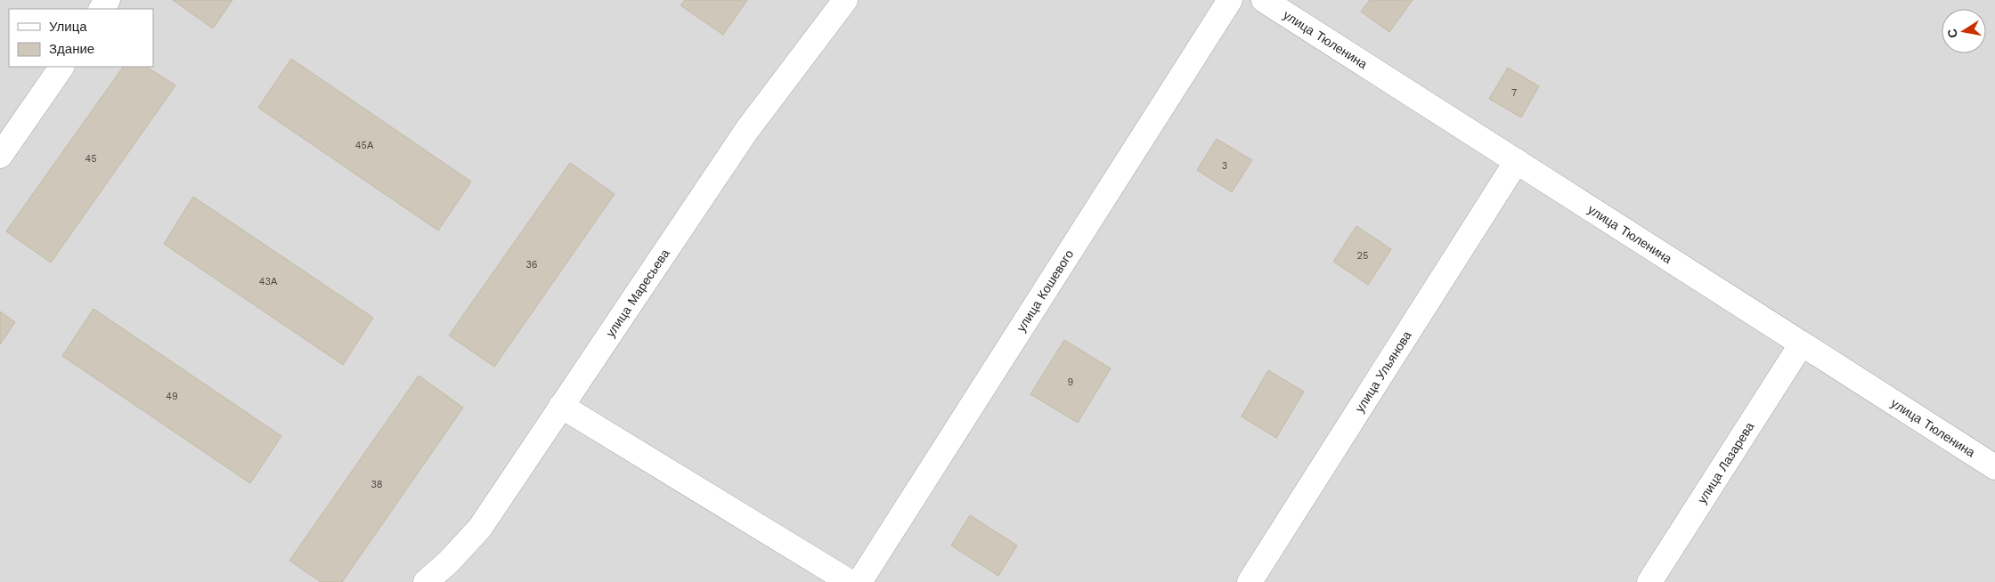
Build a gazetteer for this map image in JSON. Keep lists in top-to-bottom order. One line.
{"streets":{"street":["улица Тюленина","улица Кошевого","улица Маресьева","улица Ульянова","улица Лазарева"]},"crossings":[["улица Тюленина","улица Ульянова"],["улица Тюленина","улица Лазарева"]],"house_numbers":["7","45А","45","3","25","36","43А","9","49","38"],"legend":["Улица","Здание"],"north":"left"}
